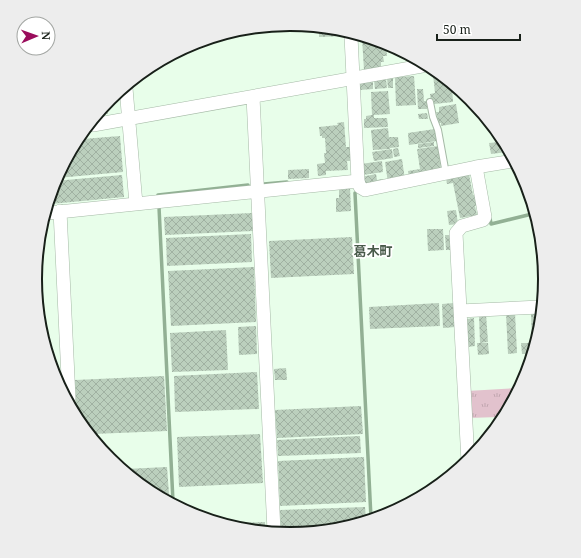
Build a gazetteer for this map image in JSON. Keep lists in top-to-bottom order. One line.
{"districts":["葛木町"],"scale_bar":"50 m","north":"right"}
